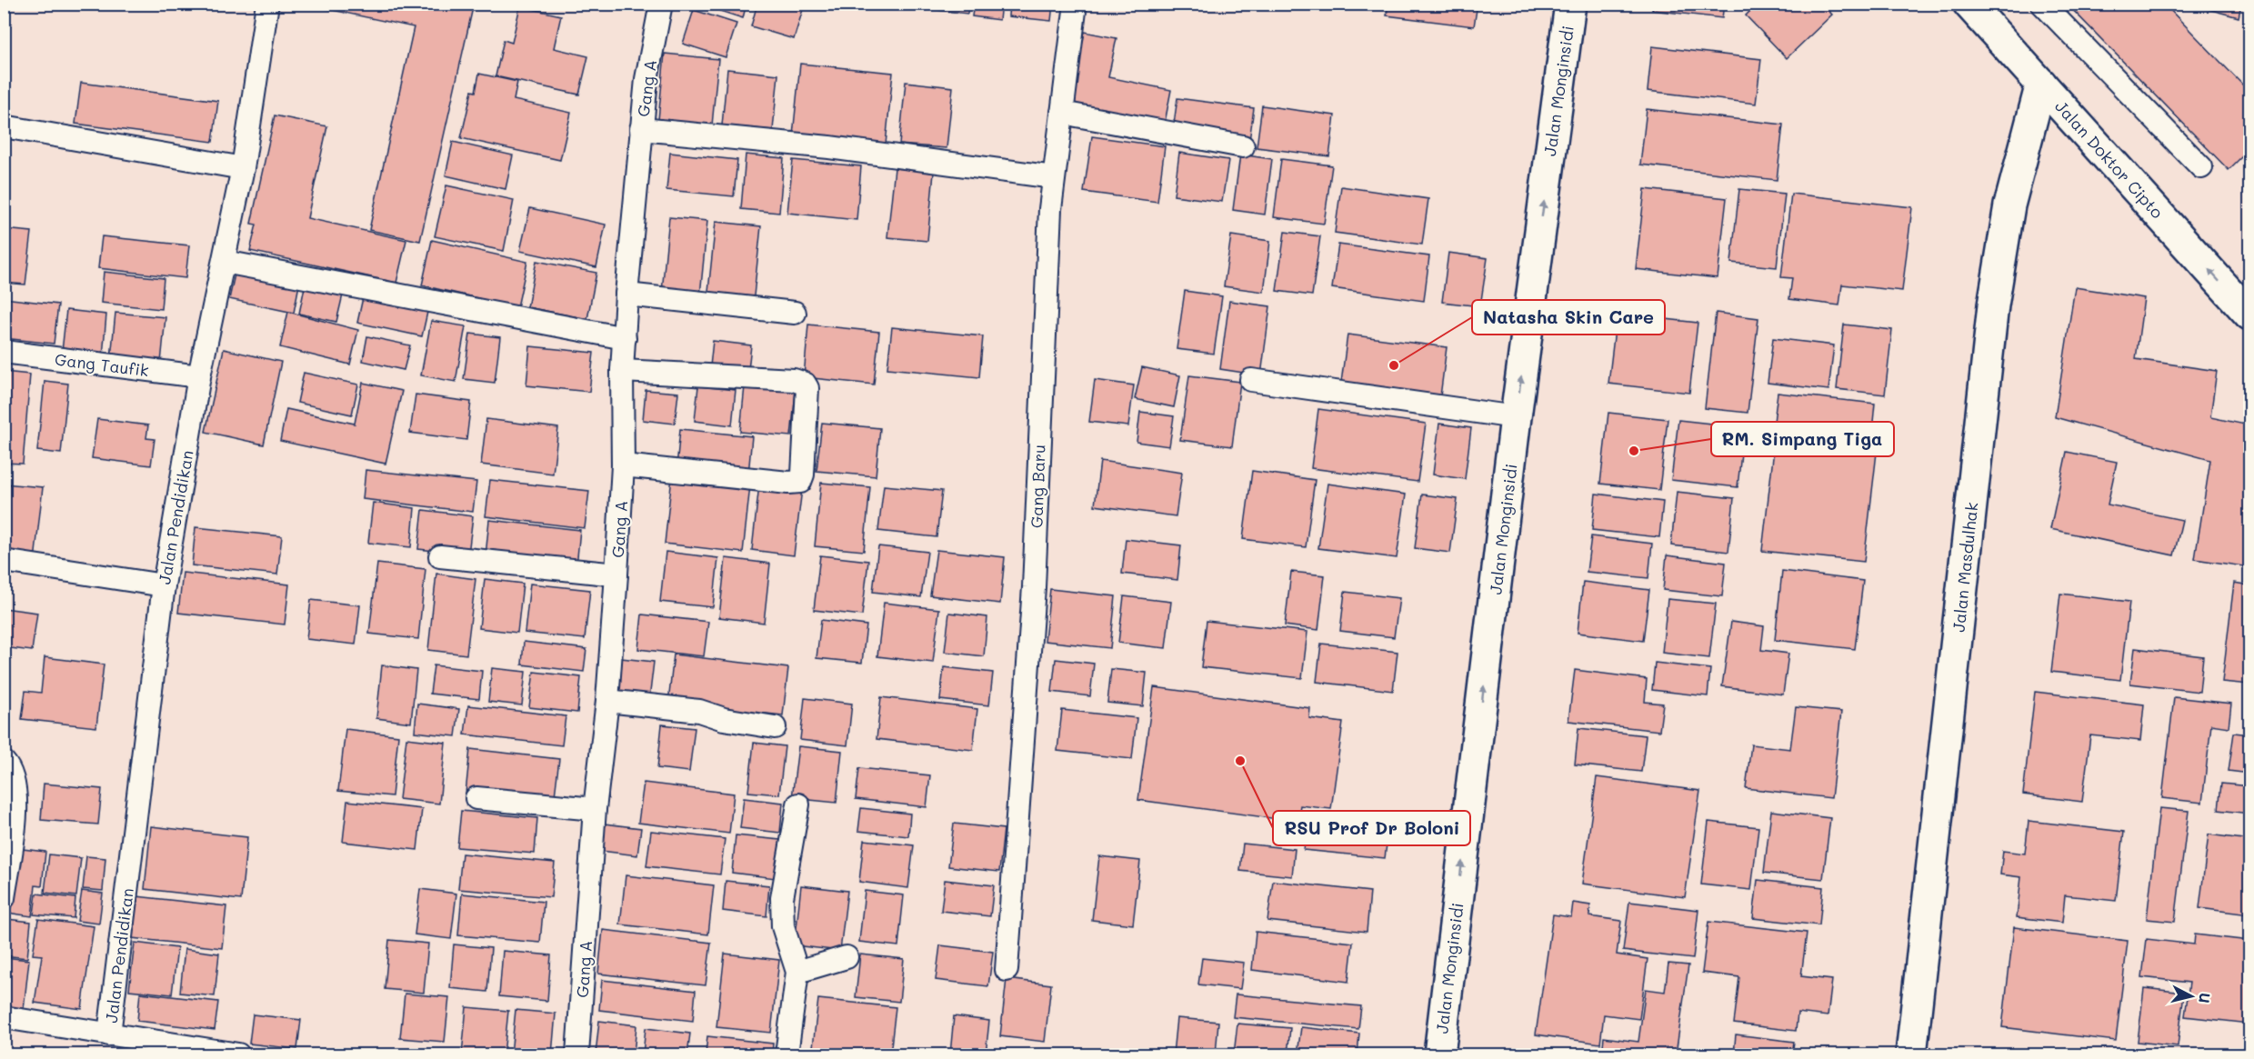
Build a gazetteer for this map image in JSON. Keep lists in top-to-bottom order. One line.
{"streets":{"street":["Gang A","Jalan Monginsidi","Jalan Doktor Cipto","Gang Taufik","Gang Baru","Jalan Pendidikan","Jalan Masdulhak"]},"crossings":[["Jalan Doktor Cipto","Jalan Masdulhak"],["Gang Taufik","Jalan Pendidikan"]],"one_way":["Jalan Monginsidi"],"places":["Natasha Skin Care","RM. Simpang Tiga","RSU Prof Dr Boloni"],"north":"right"}
